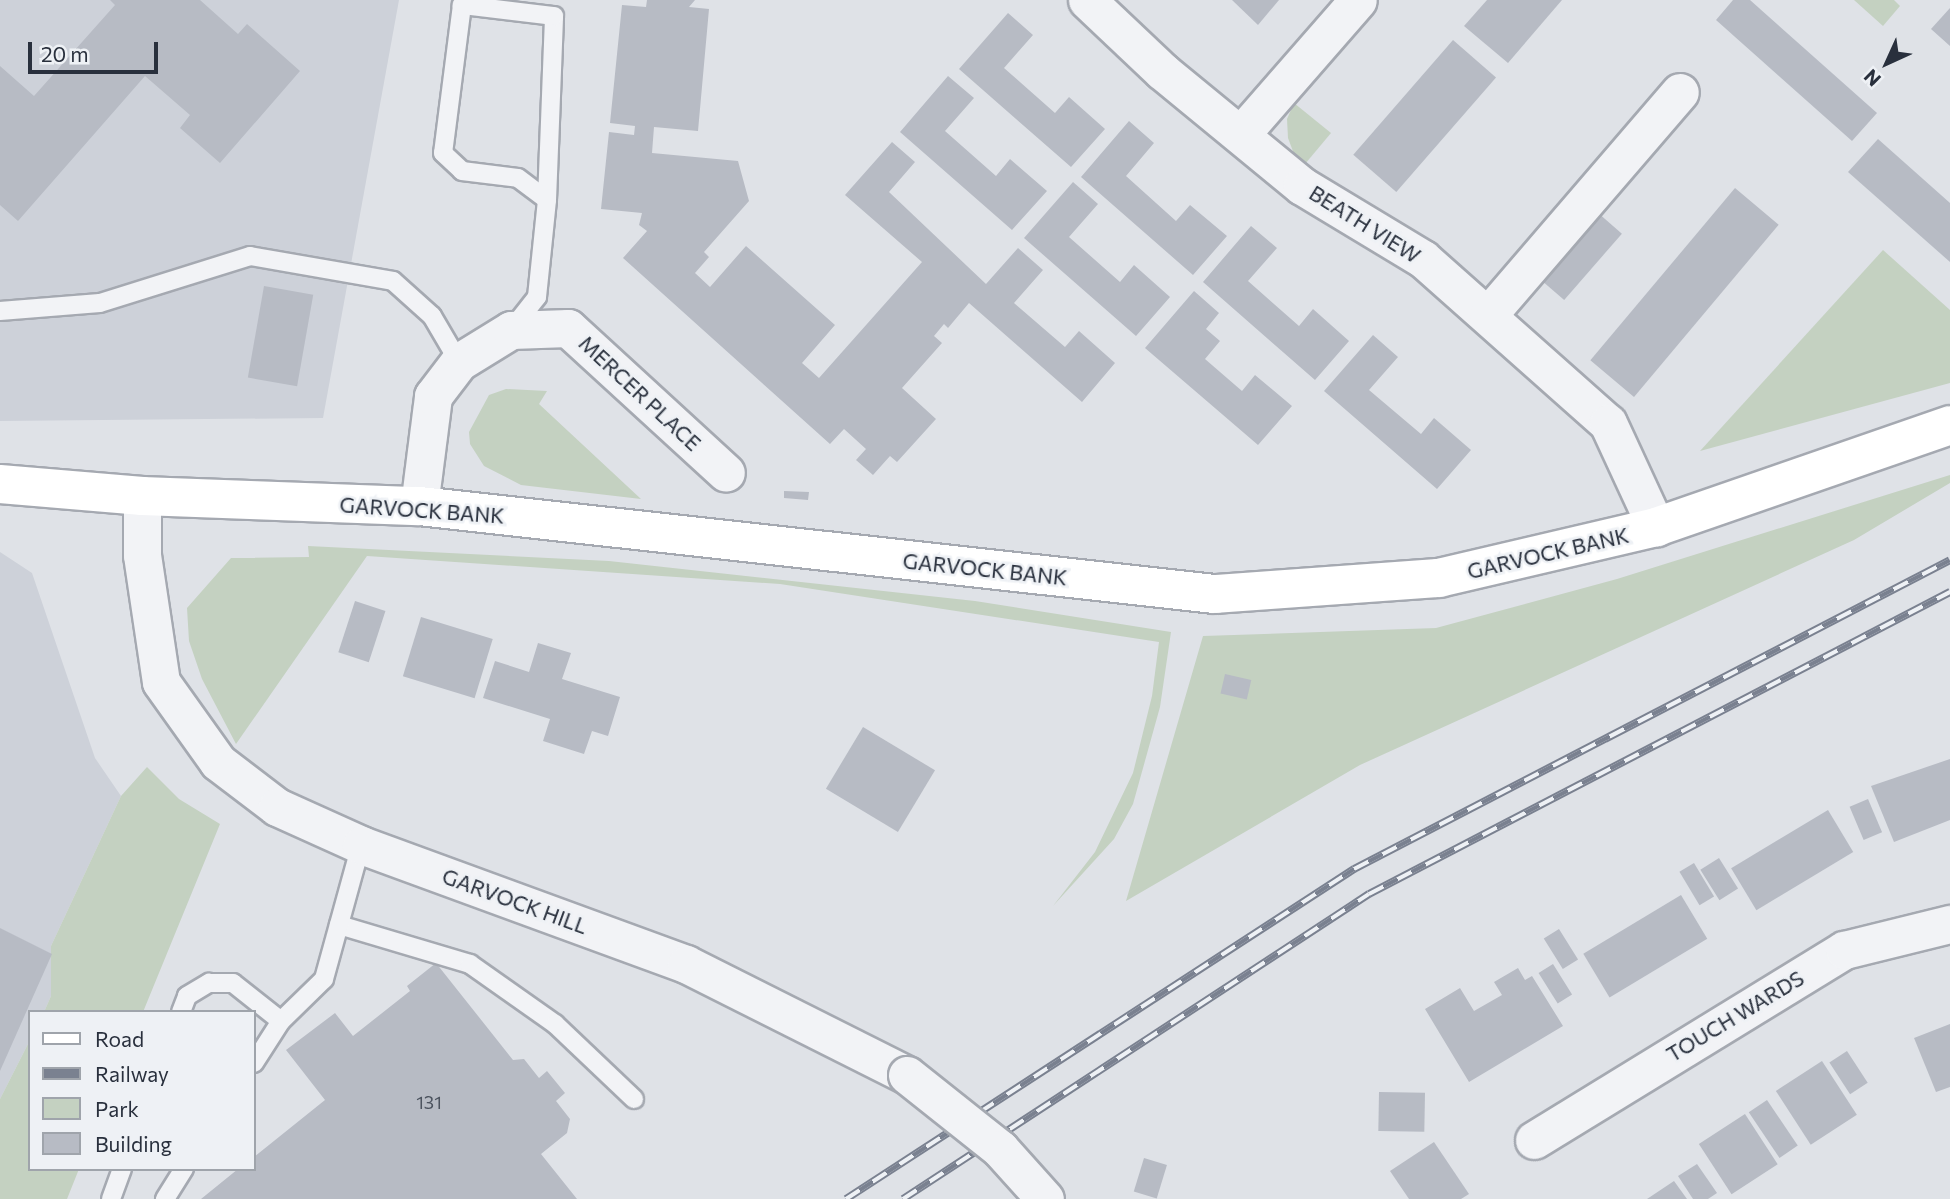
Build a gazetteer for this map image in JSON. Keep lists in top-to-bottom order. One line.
{"streets":{"street":["BEATH VIEW","MERCER PLACE","GARVOCK BANK","GARVOCK HILL","TOUCH WARDS"]},"crossings":[["BEATH VIEW","GARVOCK BANK"],["MERCER PLACE","GARVOCK BANK"],["GARVOCK BANK","GARVOCK HILL"]],"house_numbers":["131"],"legend":["Road","Railway","Park","Building"],"scale_bar":"20 m","north":"bottom left"}
